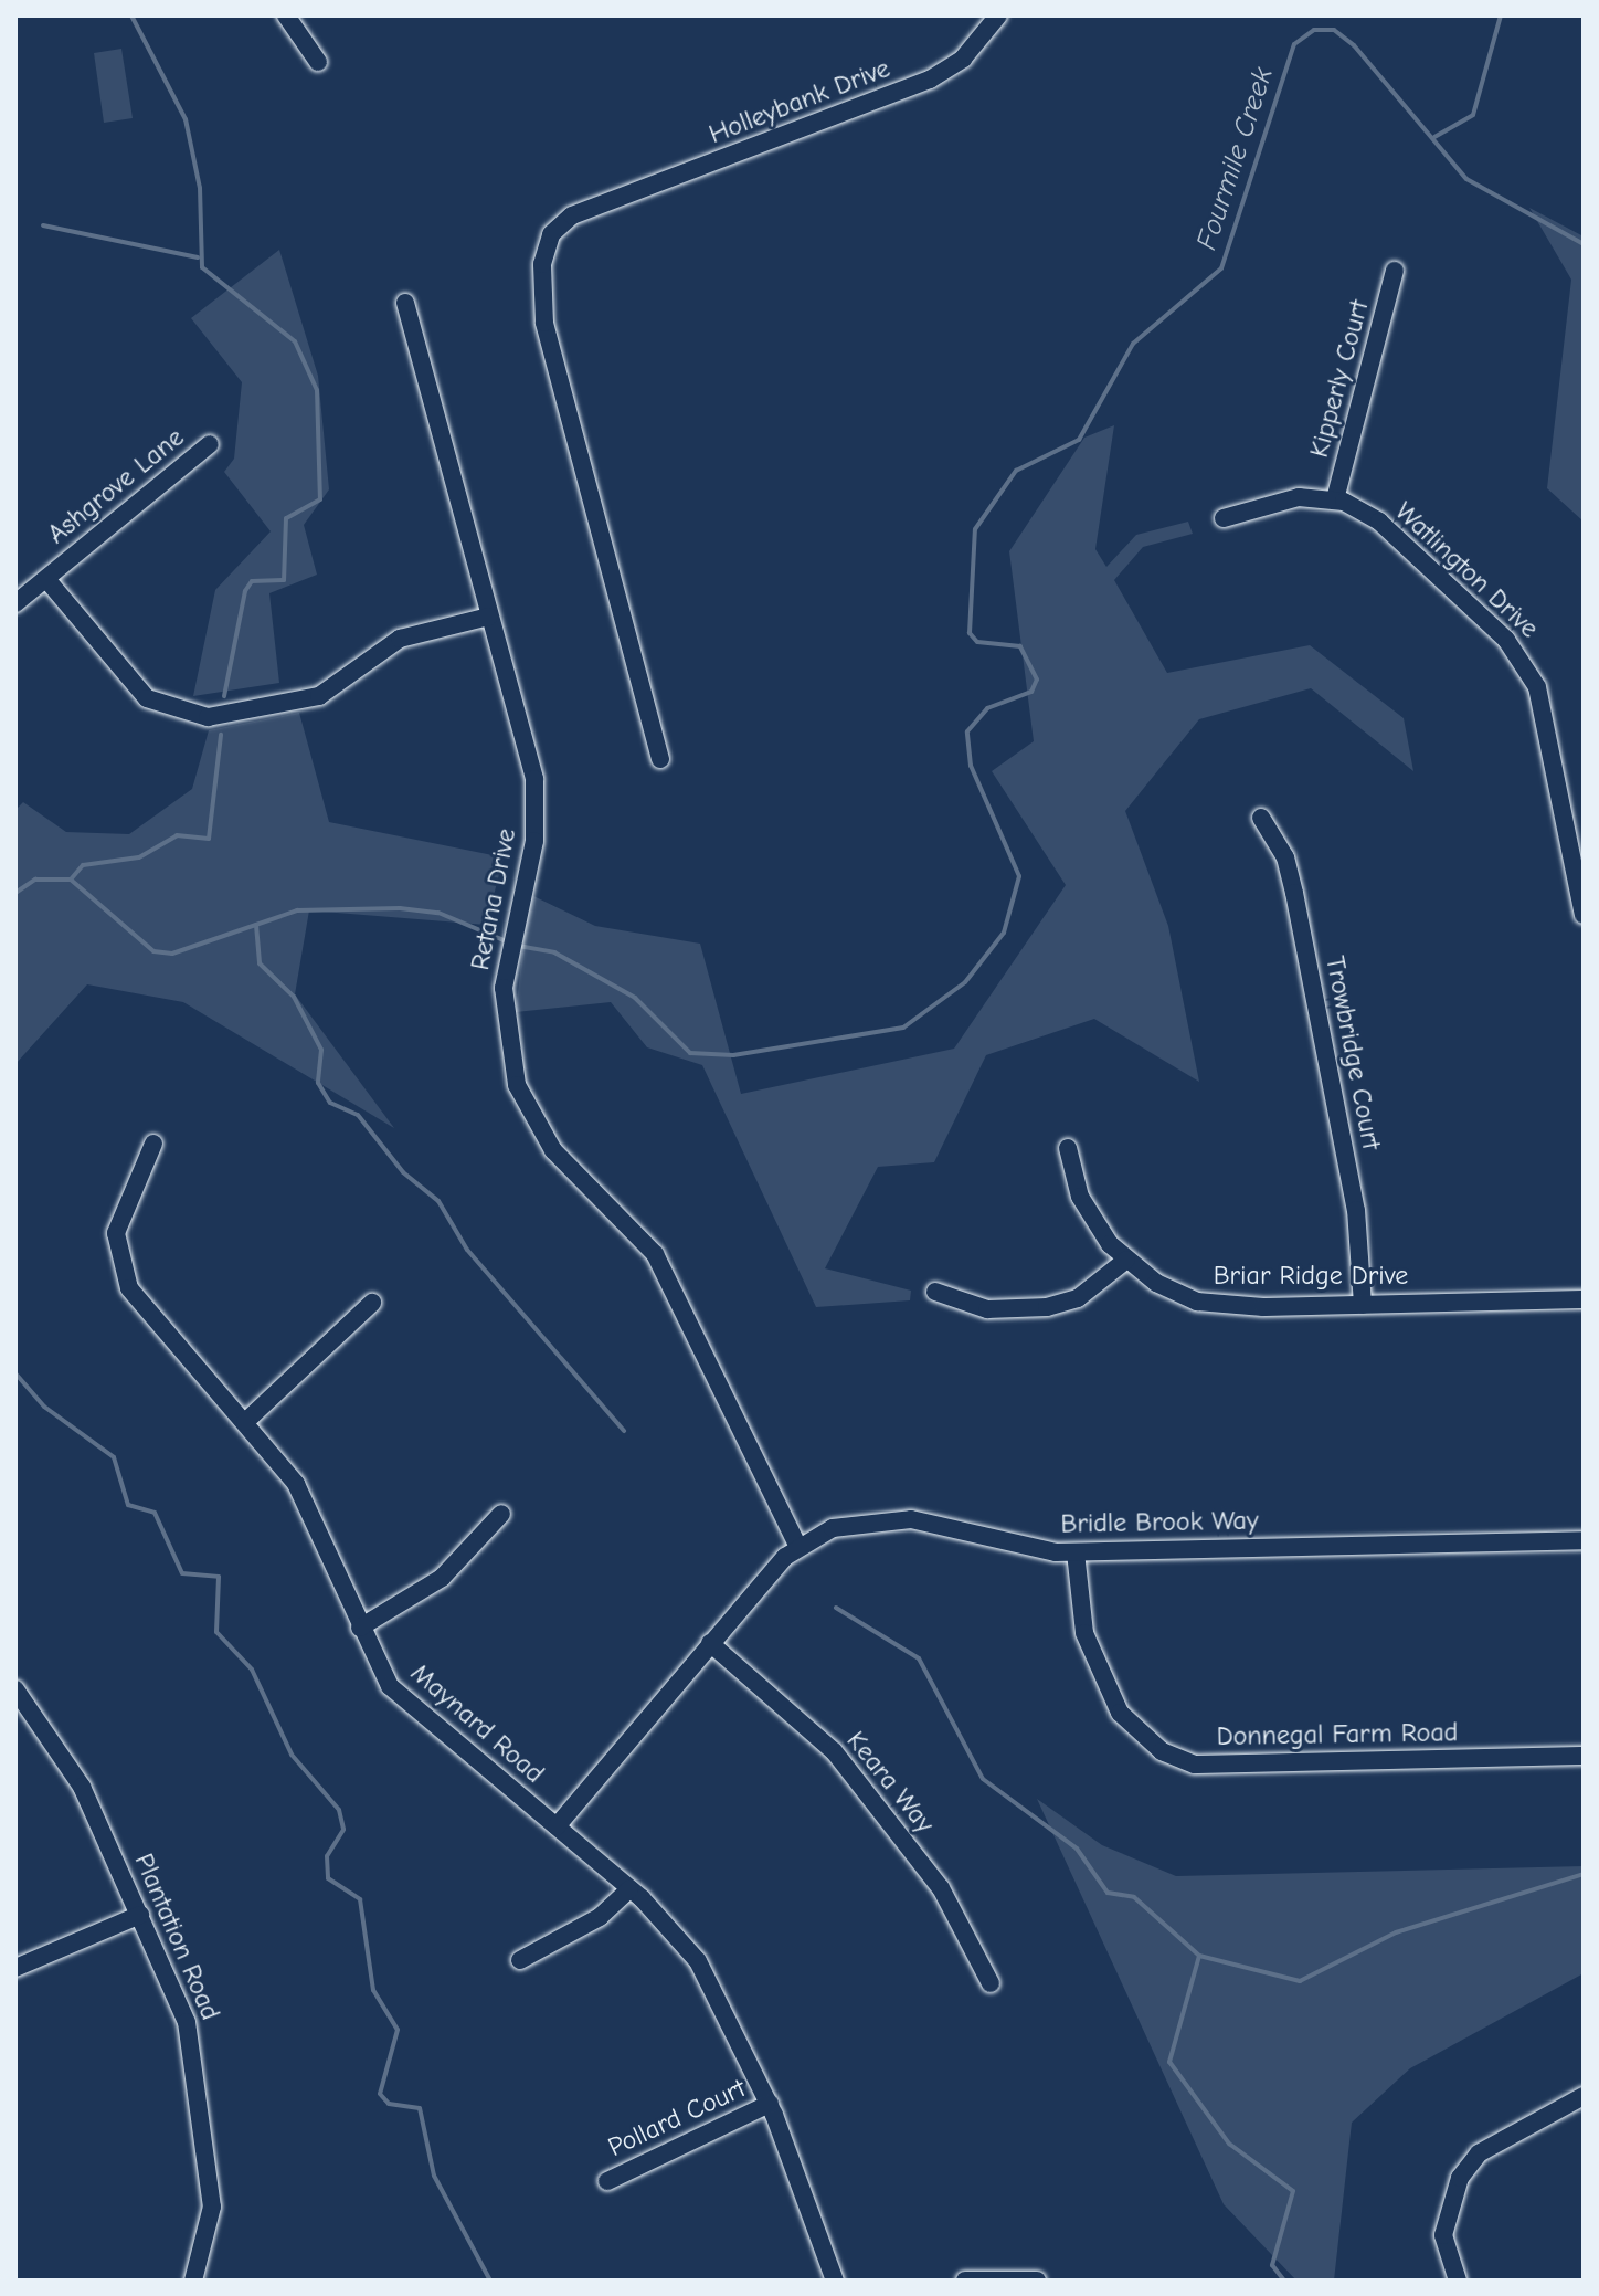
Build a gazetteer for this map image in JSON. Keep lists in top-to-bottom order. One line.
{"streets":{"street":["Holleybank Drive","Kipperly Court","Ashgrove Lane","Watlington Drive","Retana Drive","Trowbridge Court","Briar Ridge Drive","Bridle Brook Way","Maynard Road","Donnegal Farm Road","Keara Way","Plantation Road","Pollard Court"]},"crossings":[["Kipperly Court","Watlington Drive"],["Retana Drive","Bridle Brook Way"],["Trowbridge Court","Briar Ridge Drive"],["Bridle Brook Way","Maynard Road"],["Bridle Brook Way","Donnegal Farm Road"],["Bridle Brook Way","Keara Way"],["Maynard Road","Pollard Court"]],"water":["Fourmile Creek"]}
